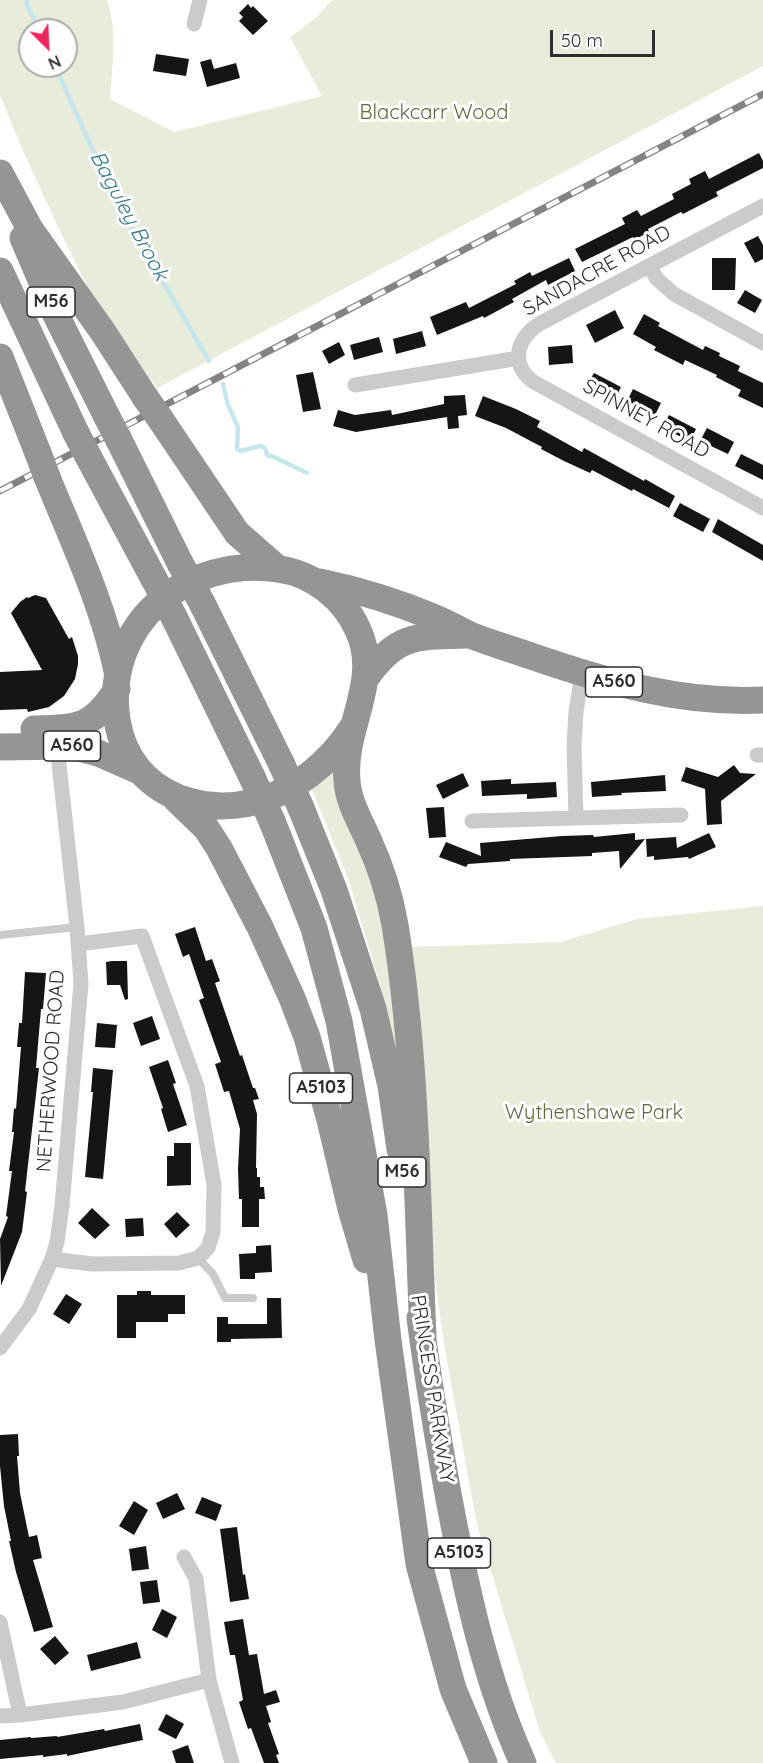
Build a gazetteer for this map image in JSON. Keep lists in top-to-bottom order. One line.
{"streets":{"highway":["M56","A560","A5103","PRINCESS PARKWAY"],"street":["SANDACRE ROAD","SPINNEY ROAD","NETHERWOOD ROAD"]},"crossings":[["SANDACRE ROAD","SPINNEY ROAD"],["M56","A560"],["A560","NETHERWOOD ROAD"],["A560","A5103"],["A5103","PRINCESS PARKWAY"]],"water":["Baguley Brook"],"parks":["Blackcarr Wood","Wythenshawe Park"],"scale_bar":"50 m","north":"bottom right"}
